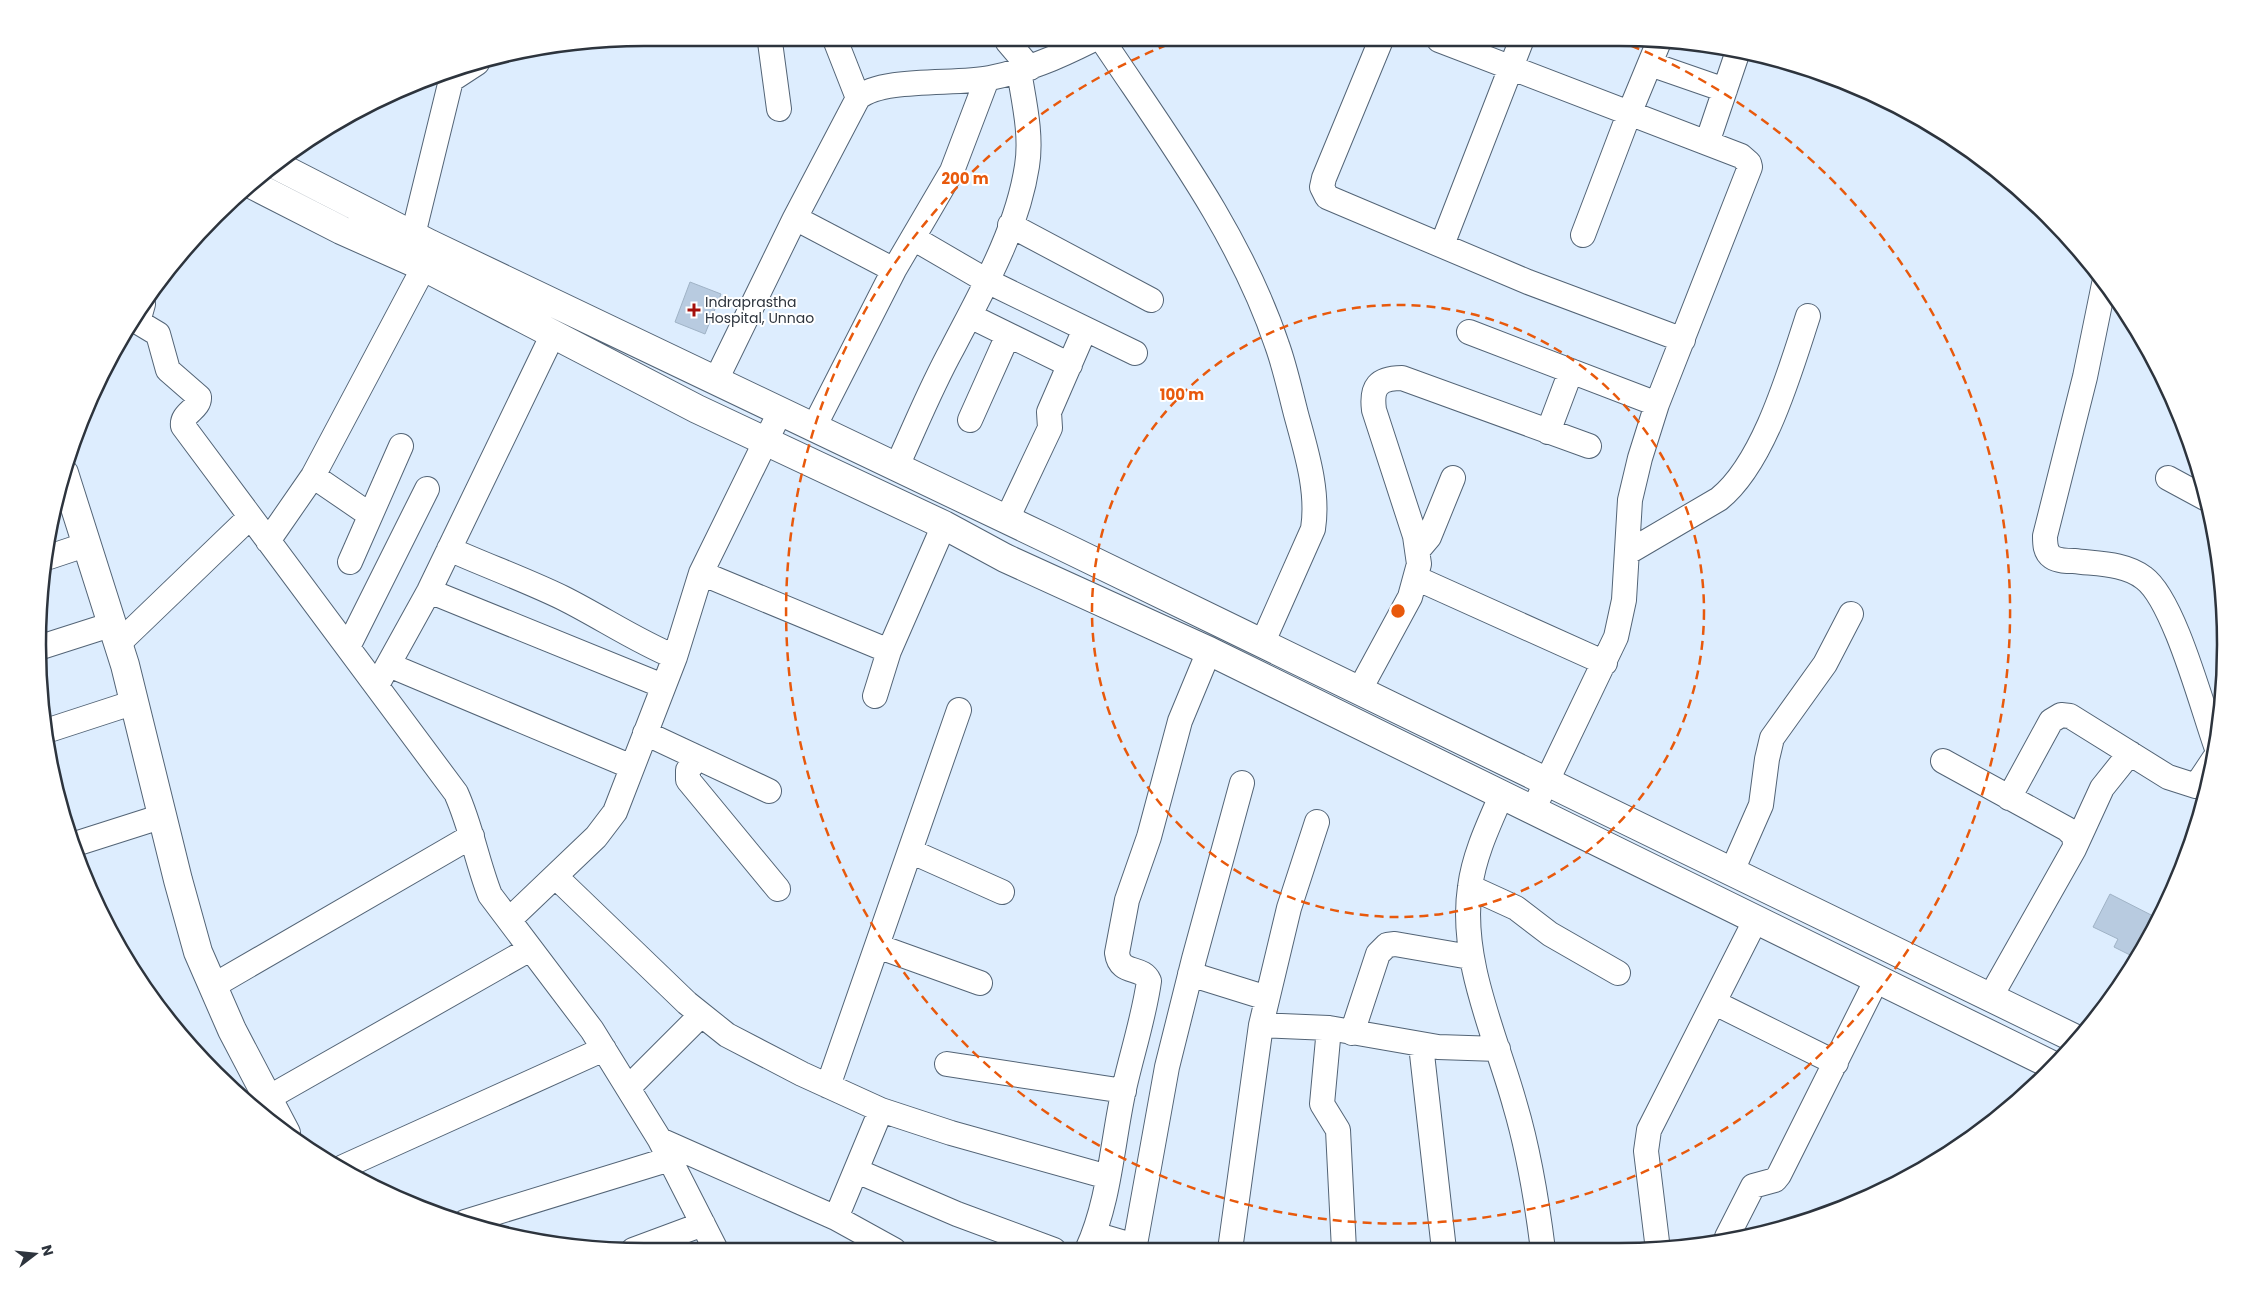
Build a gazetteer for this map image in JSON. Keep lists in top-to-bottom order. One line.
{"places":{"health":["Indraprastha Hospital, Unnao"]},"north":"right","rings":["200 m","100 m"]}
